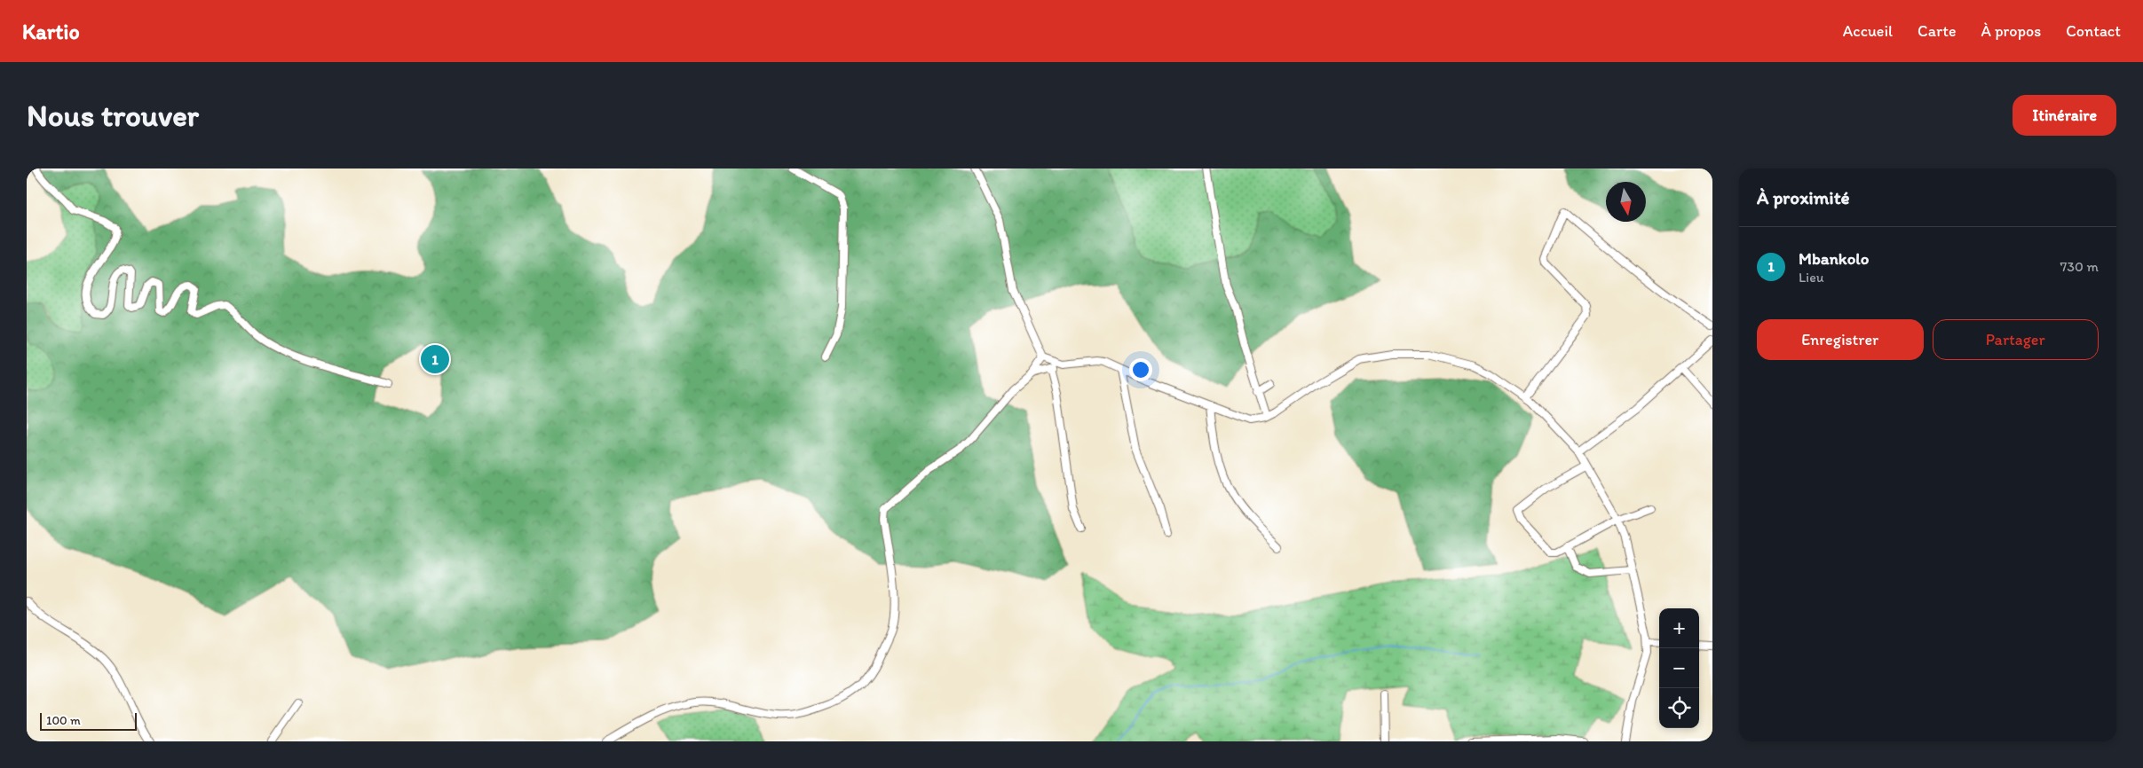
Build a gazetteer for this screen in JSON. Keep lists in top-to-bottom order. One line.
{"scale_bar":"100 m","north":"bottom","page":{"header":"Kartio","nav":["Accueil","Carte","À propos","Contact"],"buttons":["Itinéraire",["Enregistrer","Partager"]],"title":"Nous trouver","heading":"À proximité","list":[{"mark":"1","name":"Mbankolo","note":"Lieu","value":"730 m"}],"pins":"1","map_buttons":["+","−"],"scale":"100 m"}}
